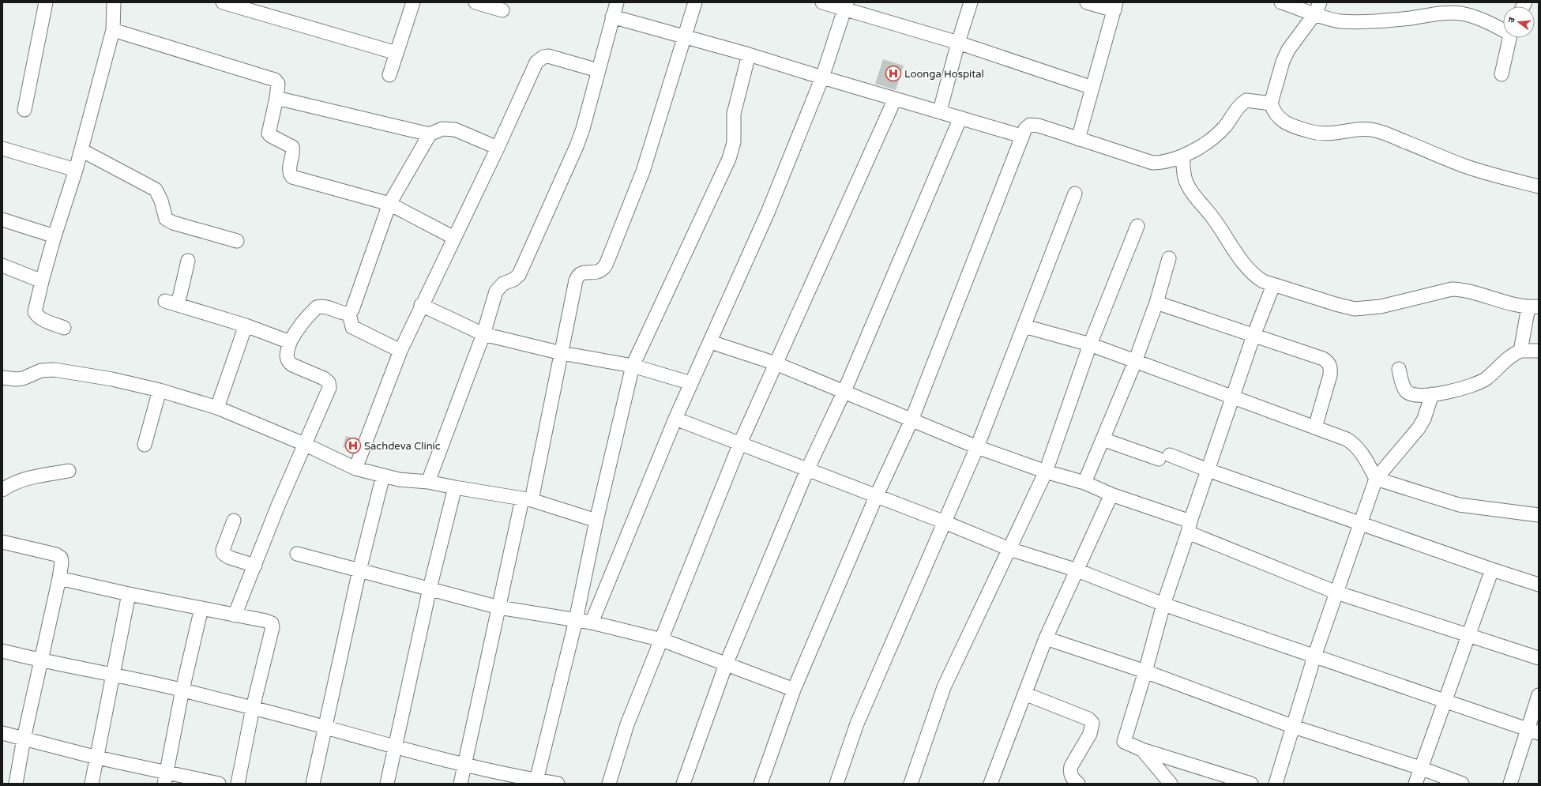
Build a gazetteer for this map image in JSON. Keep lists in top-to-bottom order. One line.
{"places":{"hospital":["Loonga Hospital","Sachdeva Clinic"]},"north":"left"}
